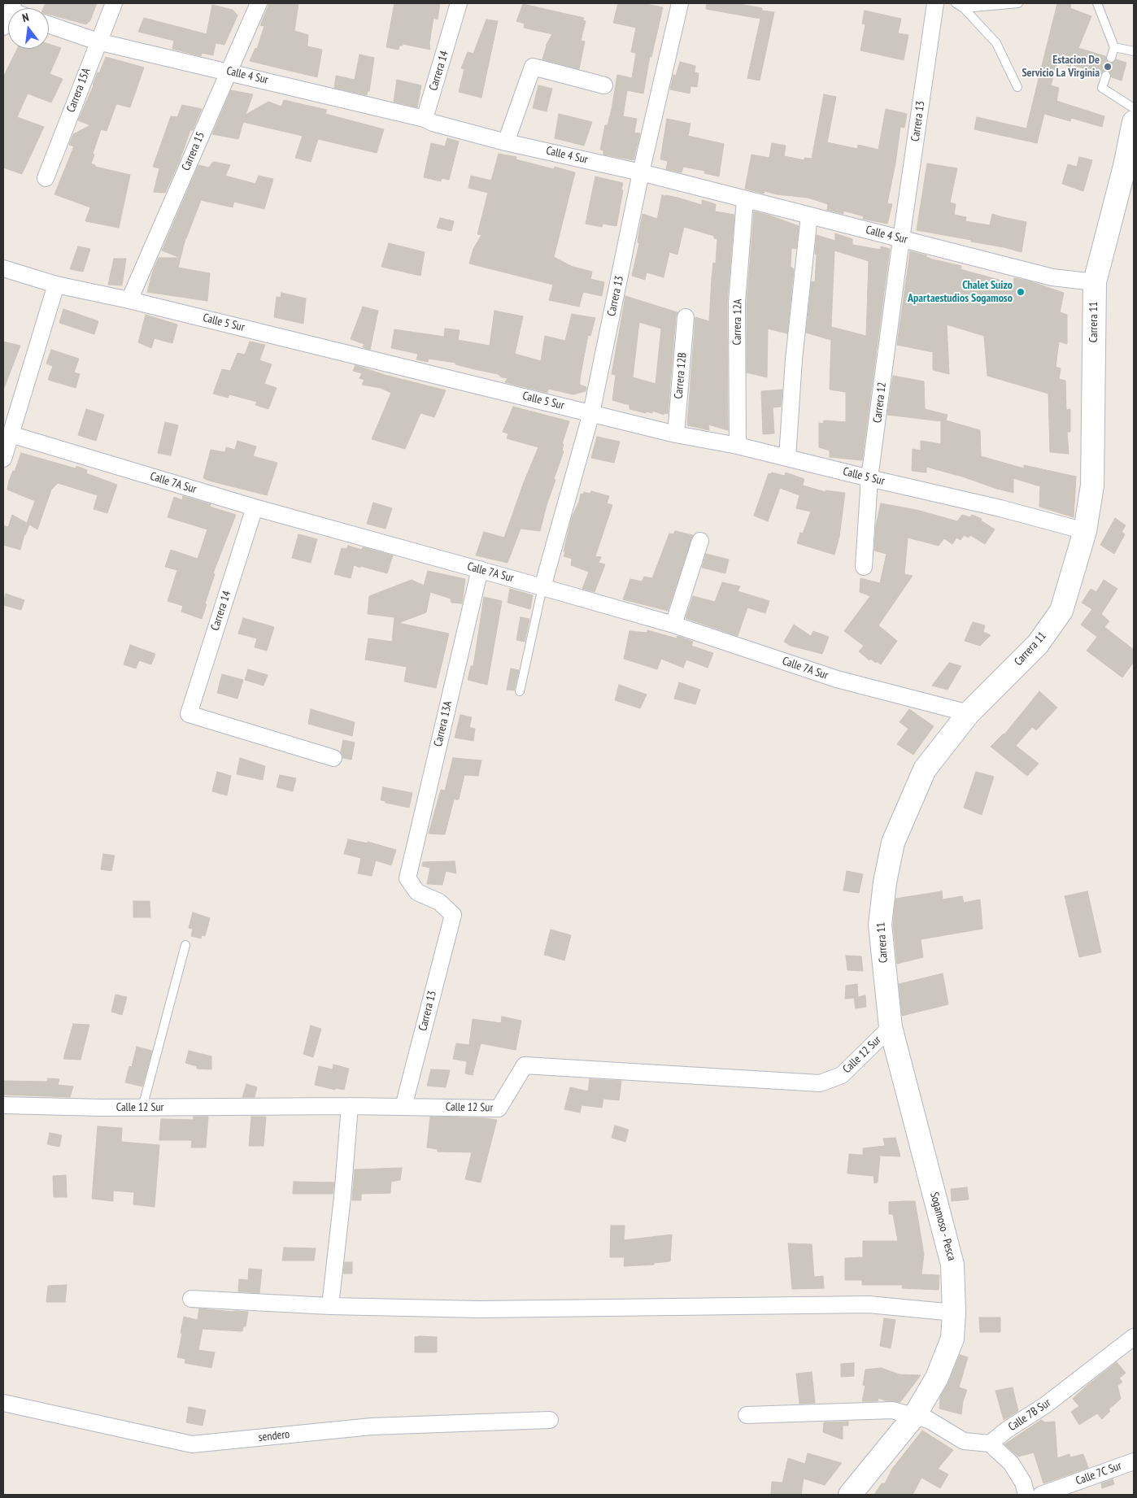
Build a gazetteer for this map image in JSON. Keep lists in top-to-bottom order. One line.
{"streets":{"main road":["Carrera 11","Sogamoso - Pesca"],"street":["Carrera 14","Calle 4 Sur","Carrera 15A","Carrera 13","Carrera 15","Carrera 12A","Calle 5 Sur","Carrera 12B","Carrera 12","Calle 7A Sur","Carrera 13A","Calle 12 Sur","Calle 7B Sur","sendero","Calle 7C Sur"]},"crossings":[["Carrera 14","Calle 4 Sur"],["Carrera 14","Calle 7A Sur"],["Calle 4 Sur","Carrera 15A"],["Calle 4 Sur","Carrera 13"],["Calle 4 Sur","Carrera 15"],["Calle 4 Sur","Carrera 12A"],["Calle 4 Sur","Carrera 11"],["Calle 4 Sur","Carrera 12"],["Carrera 13","Calle 5 Sur"],["Carrera 13","Carrera 12"],["Carrera 13","Calle 7A Sur"],["Carrera 13","Carrera 13A"],["Carrera 13","Calle 12 Sur"],["Carrera 15","Calle 5 Sur"],["Carrera 12A","Calle 5 Sur"],["Carrera 11","Calle 5 Sur"],["Carrera 11","Calle 7A Sur"],["Carrera 11","Calle 12 Sur"],["Carrera 11","Sogamoso - Pesca"],["Calle 5 Sur","Carrera 12B"],["Calle 5 Sur","Carrera 12"],["Calle 7A Sur","Carrera 13A"]],"places":["Estacion De Servicio La Virginia","Chalet Suizo Apartaestudios Sogamoso"],"north":"top"}
